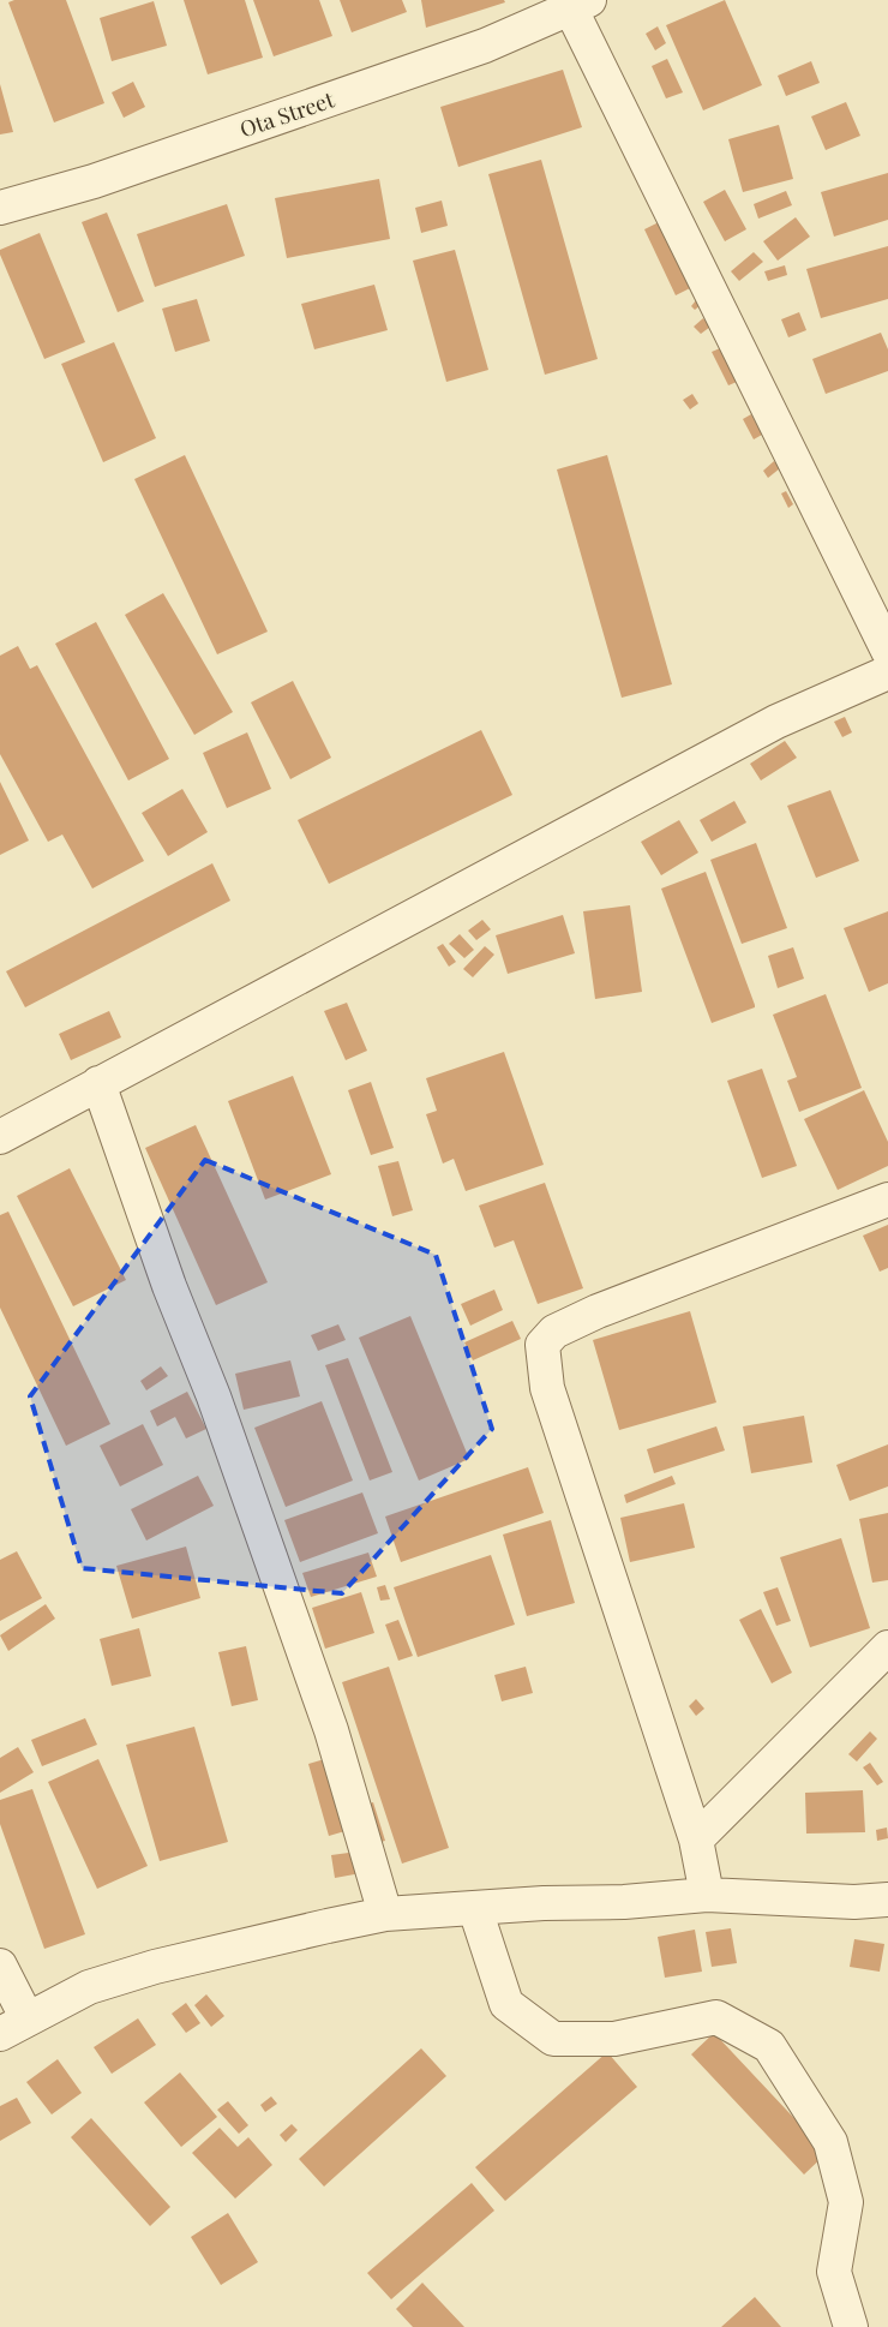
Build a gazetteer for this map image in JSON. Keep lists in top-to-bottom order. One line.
{"streets":{"street":["Ota Street"]}}
